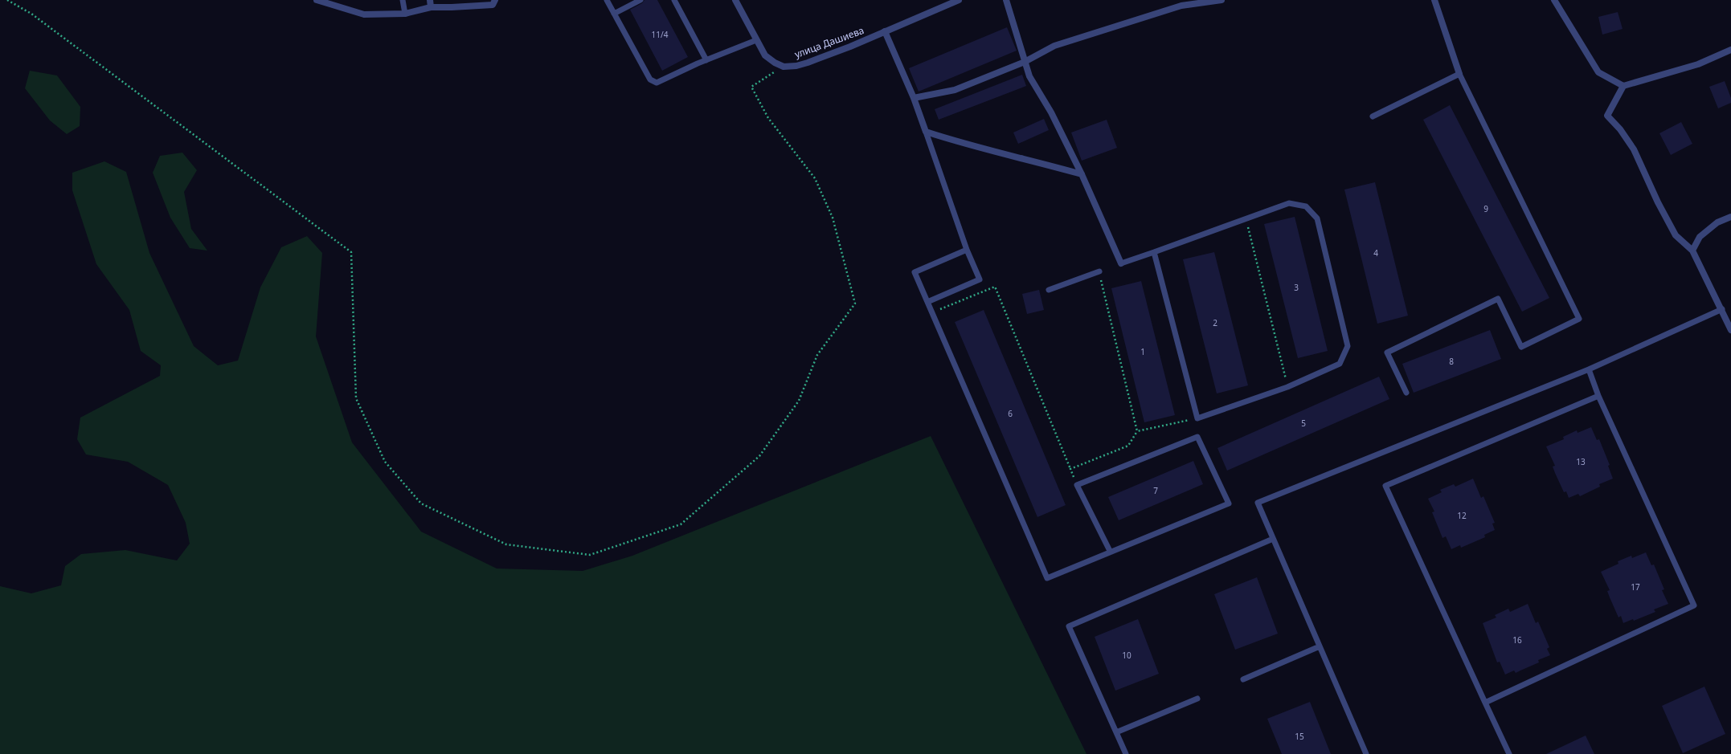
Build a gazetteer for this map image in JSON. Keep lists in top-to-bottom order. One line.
{"streets":{"street":["улица Дашиева"]},"house_numbers":["11/4","9","4","3","2","1","8","6","5","13","7","12","17","16","10","15"]}
